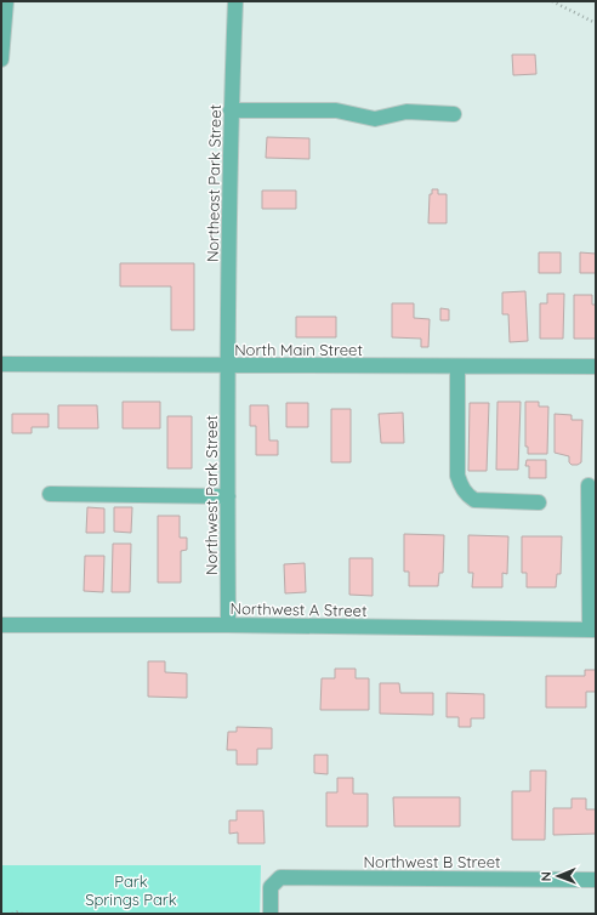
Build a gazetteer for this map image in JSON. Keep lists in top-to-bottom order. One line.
{"streets":{"street":["Northeast Park Street","North Main Street","Northwest Park Street","Northwest A Street","Northwest B Street"]},"crossings":[["Northeast Park Street","North Main Street"],["Northeast Park Street","Northwest Park Street"],["North Main Street","Northwest Park Street"],["Northwest Park Street","Northwest A Street"]],"parks":["Park Springs Park"],"north":"left"}
